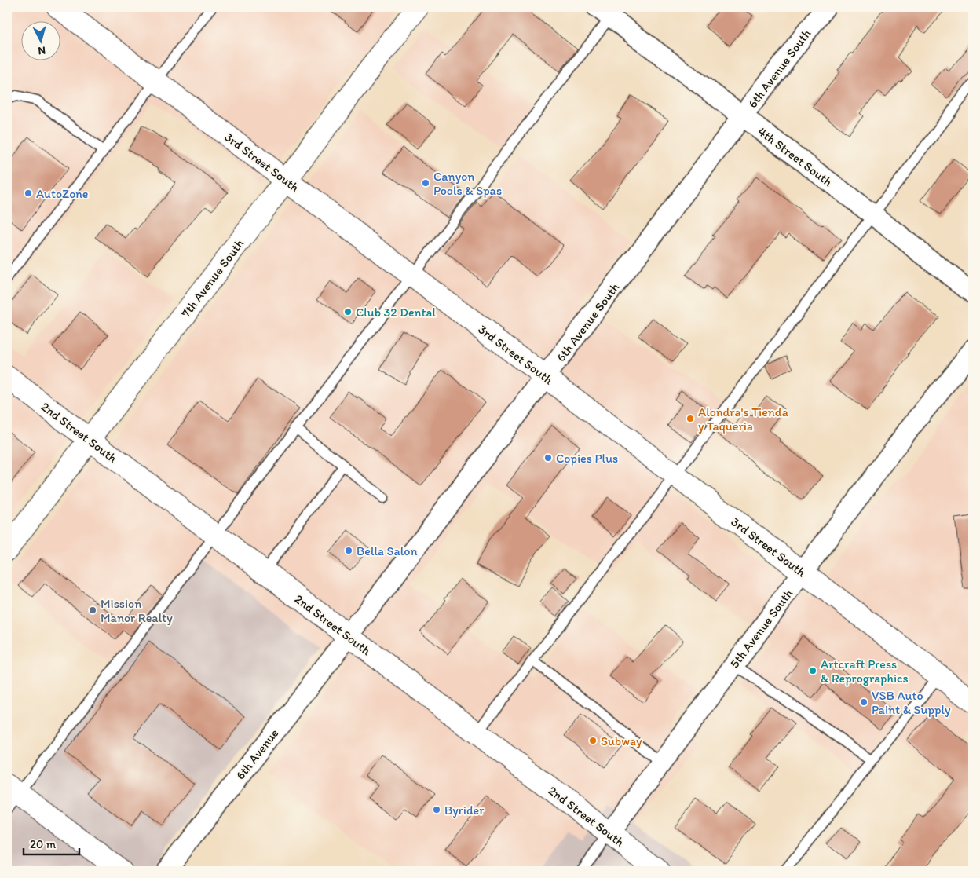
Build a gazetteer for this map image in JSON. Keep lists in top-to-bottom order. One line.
{"streets":{"main road":["3rd Street South","7th Avenue South","2nd Street South"],"street":["6th Avenue South","4th Street South","5th Avenue South","6th Avenue"]},"crossings":[["6th Avenue South","4th Street South"],["6th Avenue South","3rd Street South"],["6th Avenue South","2nd Street South"],["6th Avenue South","6th Avenue"],["3rd Street South","7th Avenue South"],["3rd Street South","5th Avenue South"],["7th Avenue South","2nd Street South"],["2nd Street South","5th Avenue South"],["2nd Street South","6th Avenue"]],"places":["Canyon Pools & Spas","AutoZone","Club 32 Dental","Alondra's Tienda y Taqueria","Copies Plus","Bella Salon","Mission Manor Realty","Artcraft Press & Reprographics","VSB Auto Paint & Supply","Subway","Byrider"],"scale_bar":"20 m","north":"bottom"}
